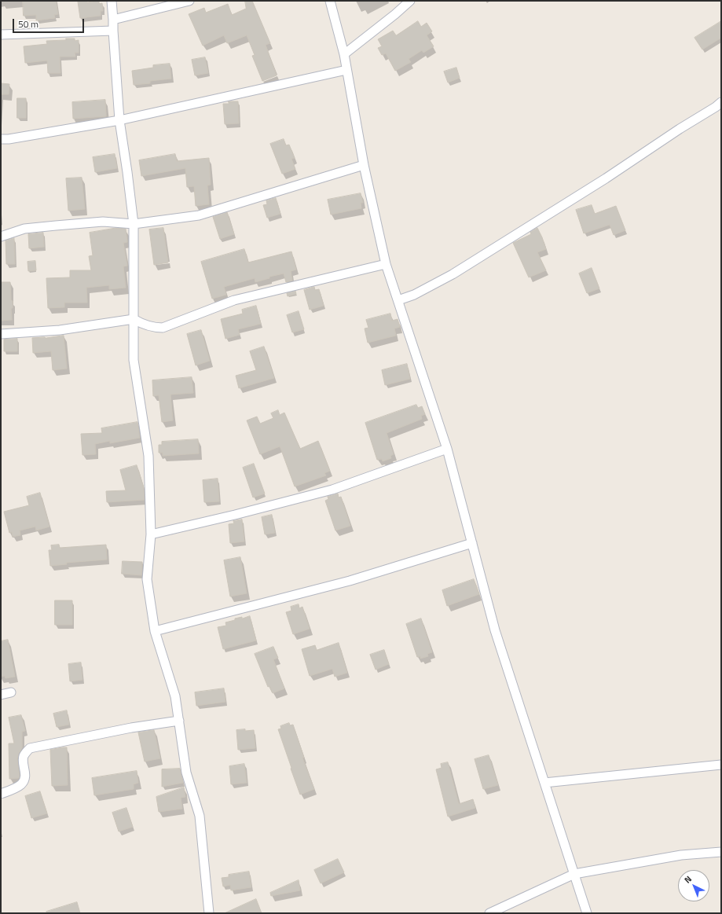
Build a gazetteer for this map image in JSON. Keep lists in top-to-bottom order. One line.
{"scale_bar":"50 m","north":"top left"}
